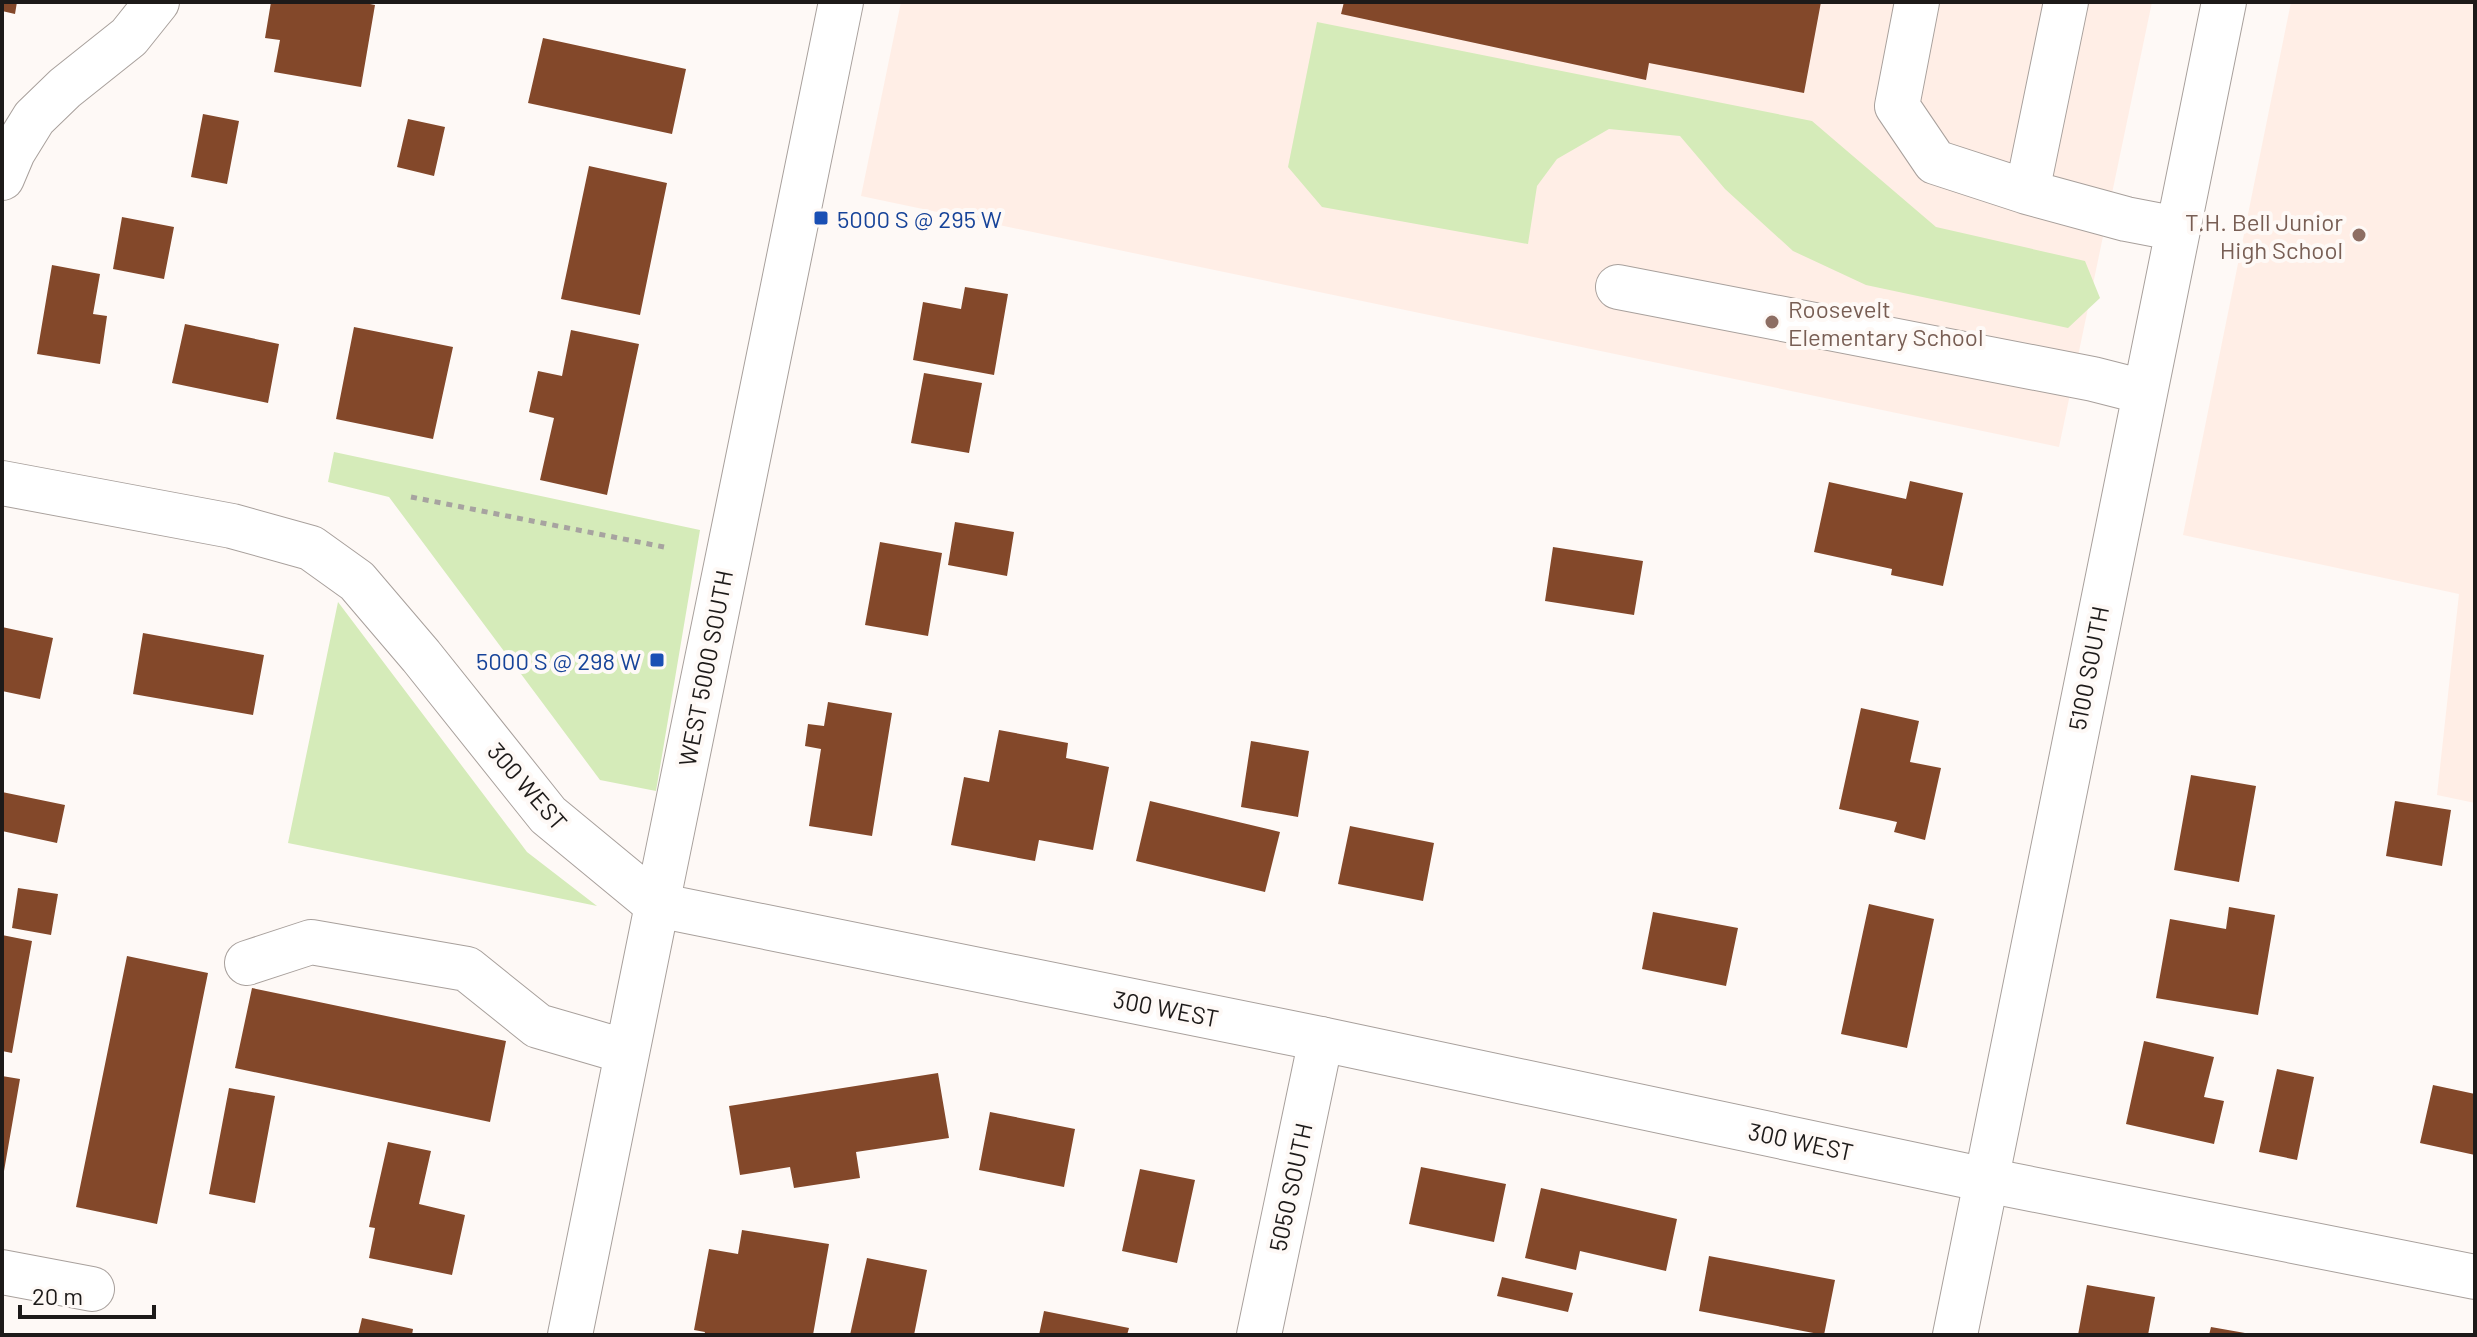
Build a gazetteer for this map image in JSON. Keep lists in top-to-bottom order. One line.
{"streets":{"main road":["WEST 5000 SOUTH","5100 SOUTH","300 WEST","5050 SOUTH"]},"crossings":[["WEST 5000 SOUTH","300 WEST"],["5100 SOUTH","300 WEST"],["300 WEST","5050 SOUTH"]],"places":{"transit":["5000 S @ 295 W","5000 S @ 298 W"],"other":["T.H. Bell Junior High School","Roosevelt Elementary School"]},"scale_bar":"20 m"}
